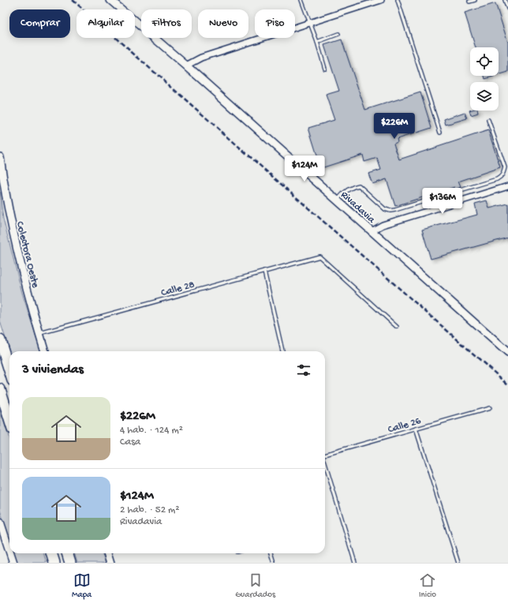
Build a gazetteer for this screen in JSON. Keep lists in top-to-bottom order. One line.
{"streets":{"street":["Rivadavia","Colectora Oeste"],"lane":["Calle 28","Calle 26"]},"crossings":[["Colectora Oeste","Calle 28"]],"page":{"chip":["Comprar","Alquilar","Filtros","Nuevo","Piso"],"price":["$226M","$124M","$136M"],"heading":"3 viviendas","list":[{"name":"$226M","note":"4 hab. · 124 m² · Casa"},{"name":"$124M","note":"2 hab. · 52 m² · Rivadavia"}],"tabs":["Mapa","Guardados","Inicio"]}}
